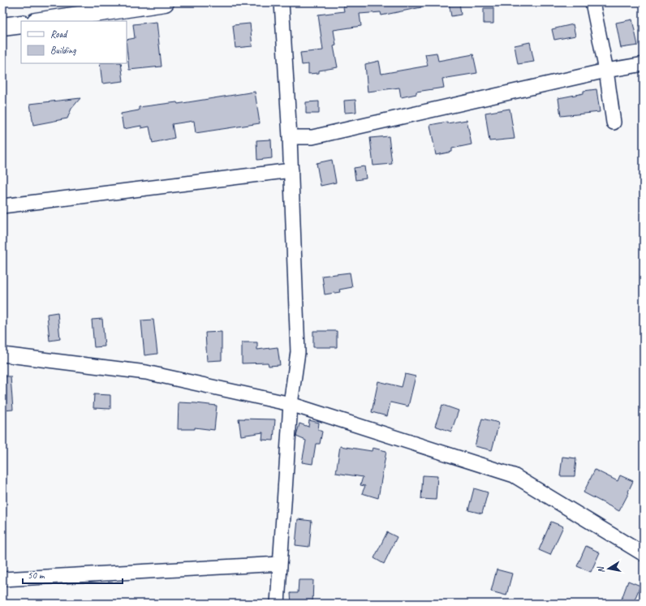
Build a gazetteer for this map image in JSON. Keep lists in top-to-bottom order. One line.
{"legend":["Road","Building"],"scale_bar":"50 m","north":"left"}
